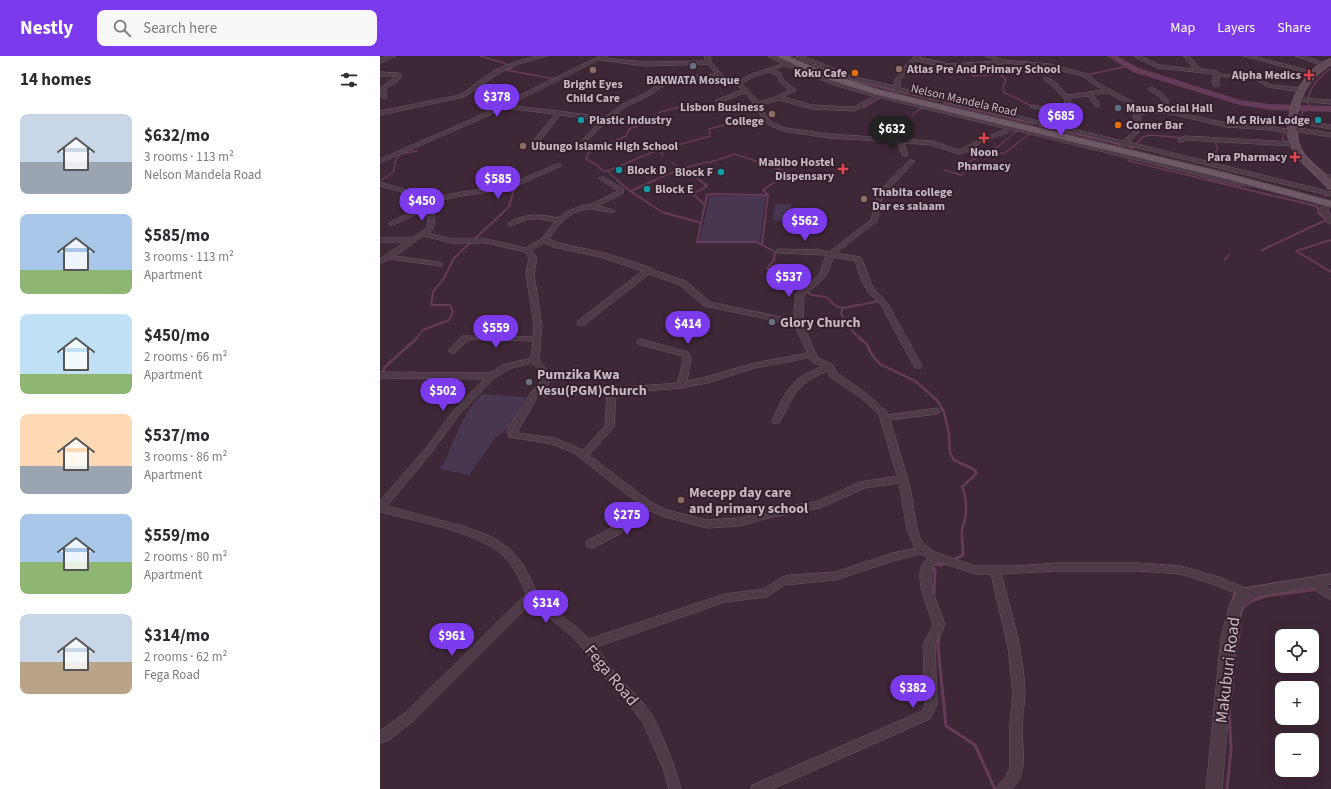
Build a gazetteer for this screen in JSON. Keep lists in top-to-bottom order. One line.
{"streets":{"main road":["Nelson Mandela Road"],"street":["Makuburi Road","Fega Road"]},"places":{"other":["BAKWATA Mosque","Atlas Pre And Primary School","Bright Eyes Child Care","Koku Cafe","Maua Social Hall","Lisbon Business College","Plastic Industry","M.G Rival Lodge","Corner Bar","Ubungo Islamic High School","Block D","Block F","Block E","Thabita college Dar es salaam","Glory Church","Pumzika Kwa Yesu(PGM)Church","Mecepp day care and primary school"],"health":["Alpha Medics","Noon Pharmacy","Para Pharmacy","Mabibo Hostel Dispensary"]},"page":{"header":"Nestly","search":"Search here","nav":["Map","Layers","Share"],"heading":"14 homes","price":["$378","$685","$632","$585","$450","$562","$537","$414","$559","$502","$275","$314","$961","$382"],"list":[{"name":"$632/mo","note":"3 rooms · 113 m² · Nelson Mandela Road"},{"name":"$585/mo","note":"3 rooms · 113 m² · Apartment"},{"name":"$450/mo","note":"2 rooms · 66 m² · Apartment"},{"name":"$537/mo","note":"3 rooms · 86 m² · Apartment"},{"name":"$559/mo","note":"2 rooms · 80 m² · Apartment"},{"name":"$314/mo","note":"2 rooms · 62 m² · Fega Road"}],"map_buttons":["+","−"]}}
